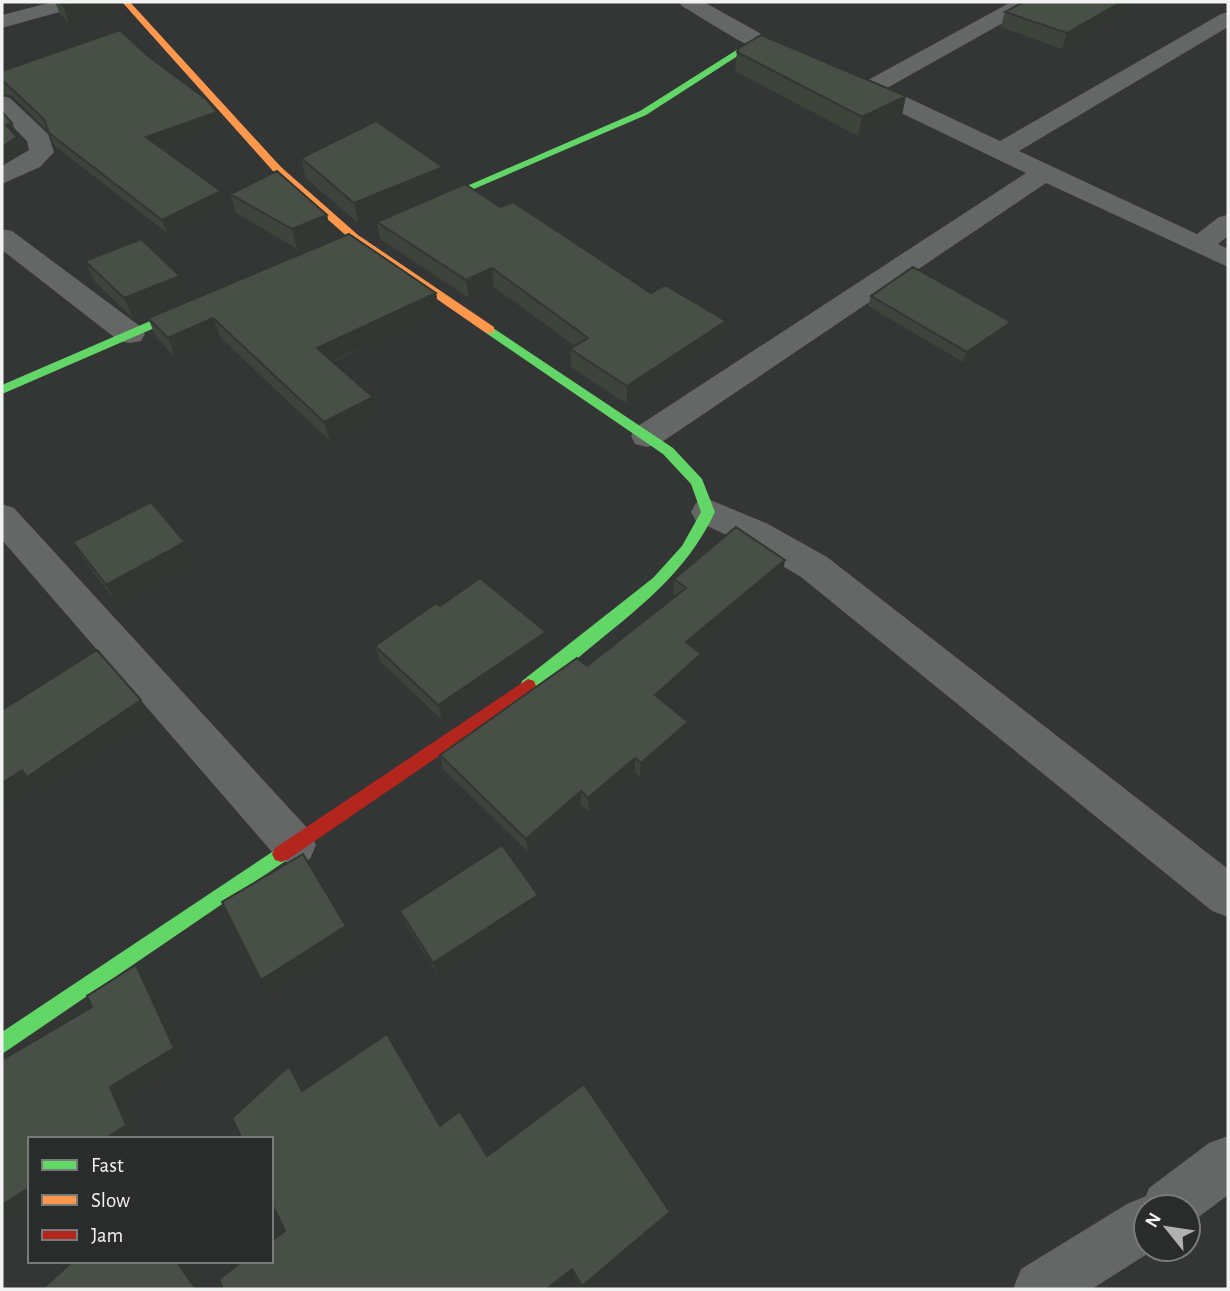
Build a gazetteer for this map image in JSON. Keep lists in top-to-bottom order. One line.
{"legend":["Fast","Slow","Jam"],"north":"top left"}
